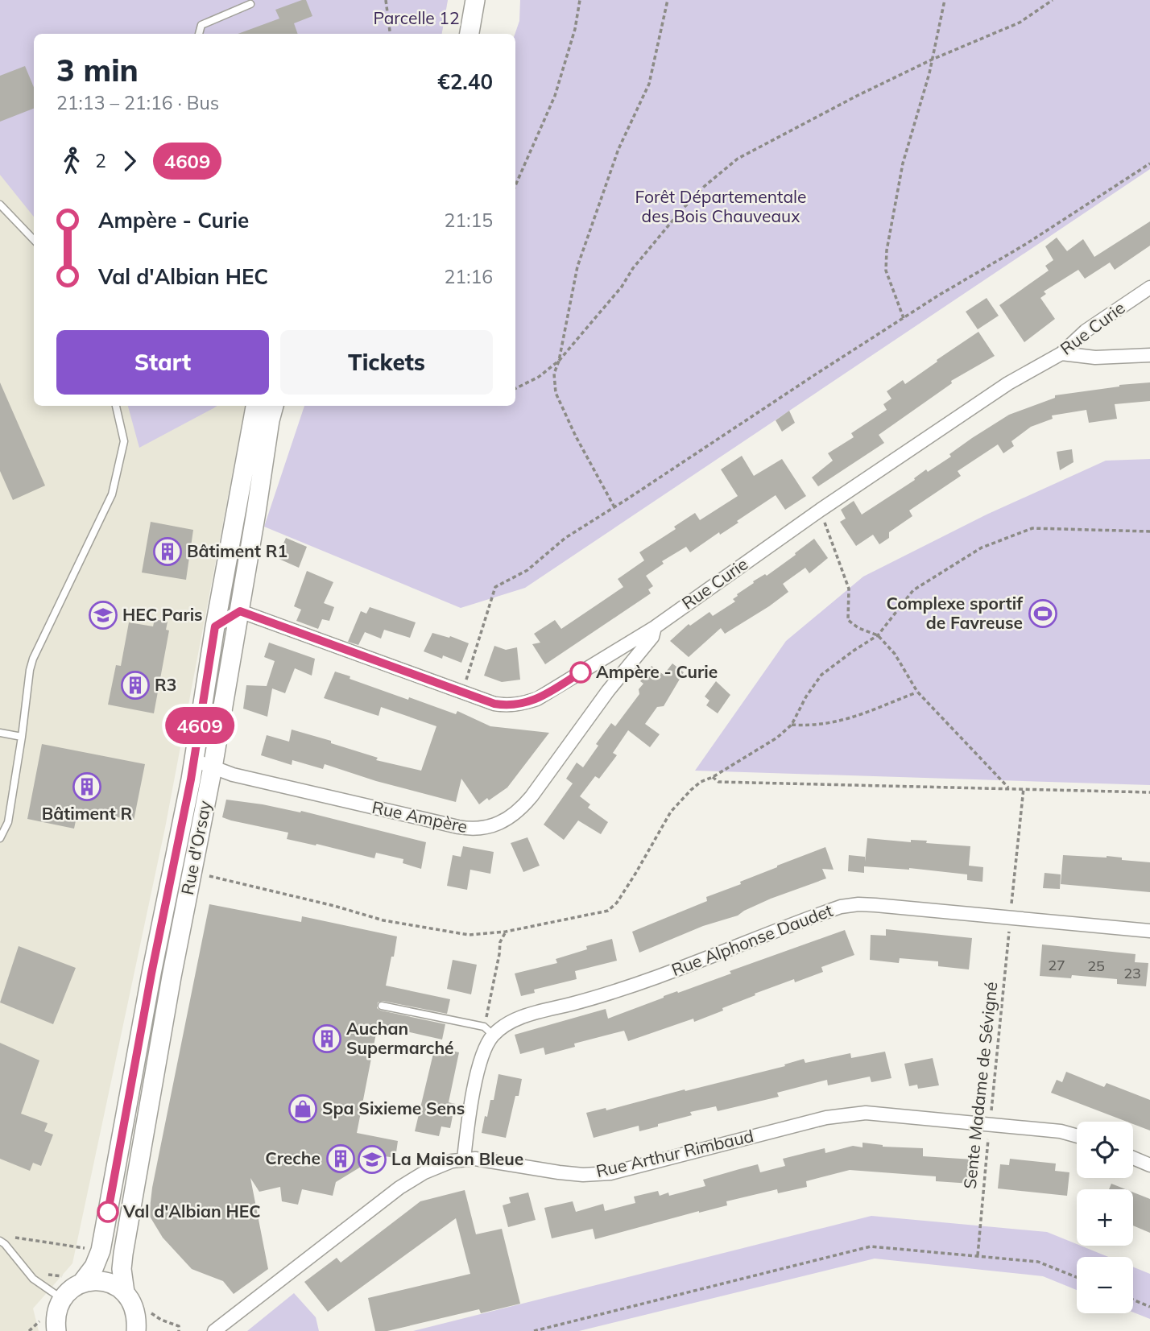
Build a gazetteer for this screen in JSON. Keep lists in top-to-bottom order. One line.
{"streets":{"main road":["Rue d'Orsay"],"street":["Rue Curie","Rue Ampère","Rue Alphonse Daudet","Rue Arthur Rimbaud"],"path":["Sente Madame de Sévigné"]},"crossings":[["Rue Curie","Rue Ampère"],["Rue Curie","Rue d'Orsay"],["Rue Ampère","Rue d'Orsay"],["Rue Alphonse Daudet","Sente Madame de Sévigné"],["Sente Madame de Sévigné","Rue Arthur Rimbaud"]],"parks":["Parcelle 12","Forêt Départementale des Bois Chauveaux"],"places":{"building":["Bâtiment R1","R3","Bâtiment R","Auchan Supermarché","Creche"],"sports":["Complexe sportif de Favreuse"],"school or university":["HEC Paris","La Maison Bleue"],"other":["Ampère - Curie","Val d'Albian HEC"],"shop":["Spa Sixieme Sens"]},"lines":["bus line 4609"],"house_numbers":["27","25","23"],"page":{"on_map":"4609","heading":["3 min","21:13 – 21:16 · Bus","€2.40"],"legs":["2","4609"],"list":[{"name":"Ampère - Curie","value":"21:15"},{"name":"Val d'Albian HEC","value":"21:16"}],"buttons":["Start","Tickets"],"map_buttons":["+","−"]}}
